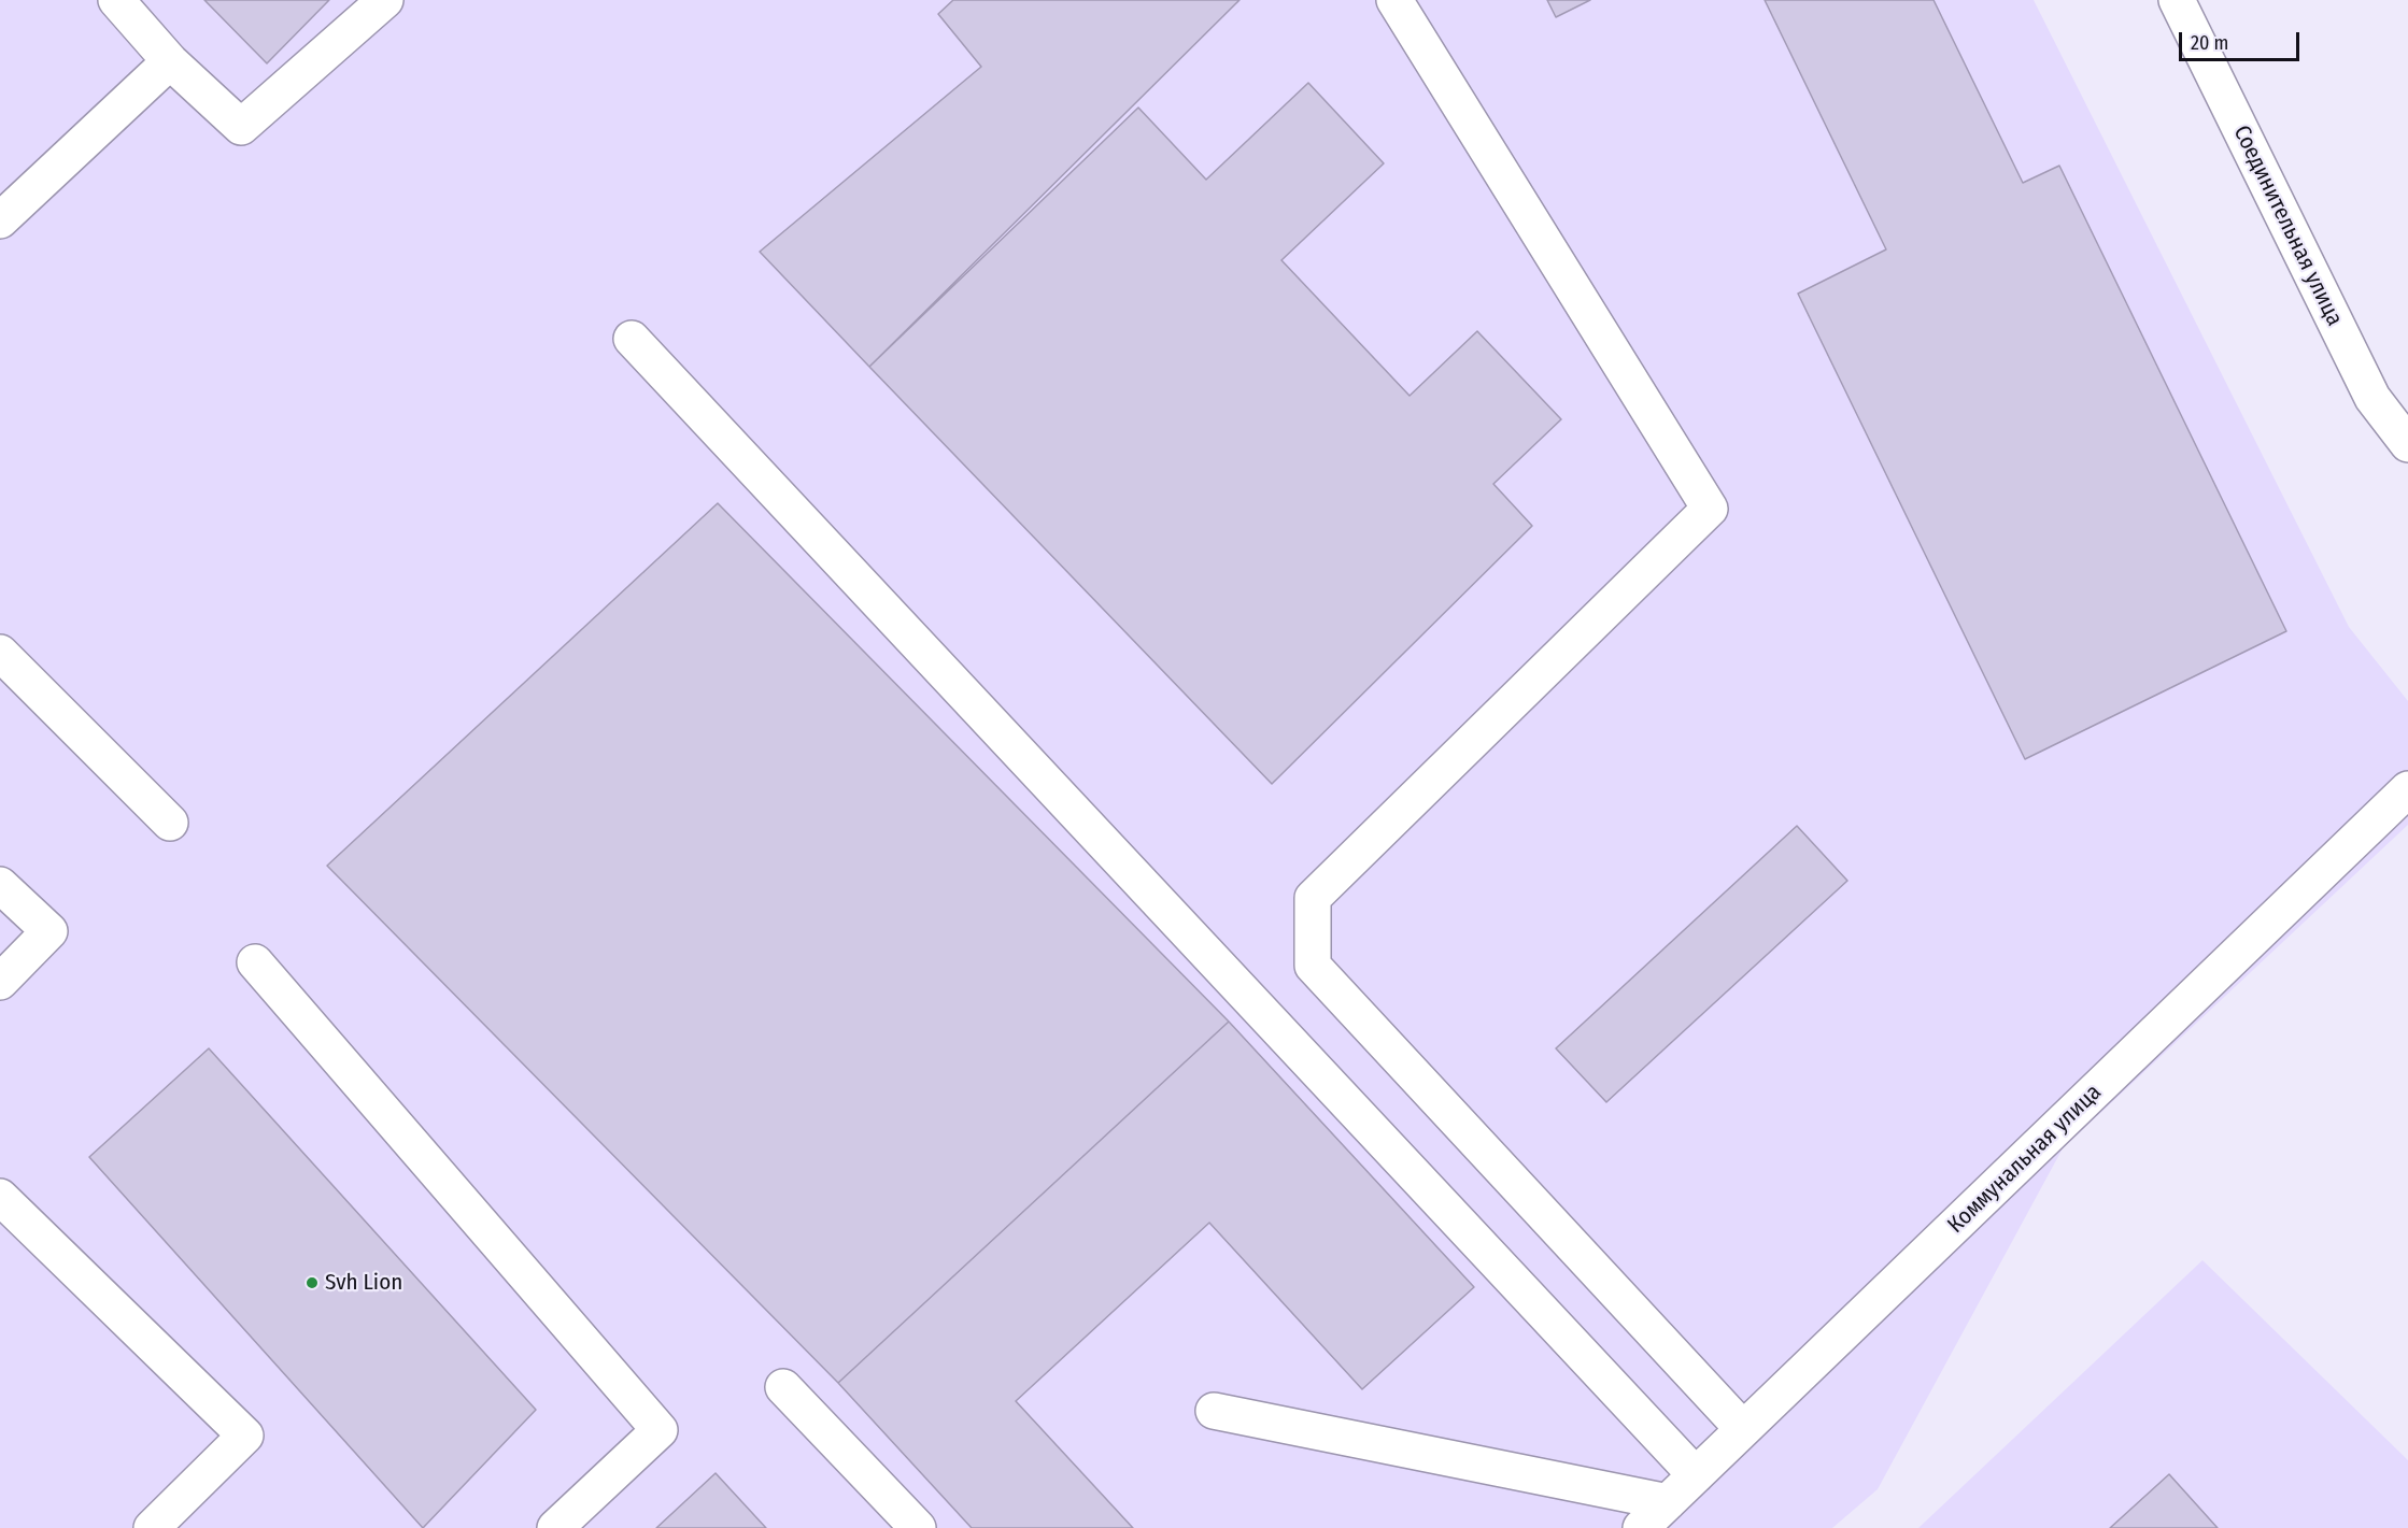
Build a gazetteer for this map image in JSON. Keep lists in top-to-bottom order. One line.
{"streets":{"street":["Соединительная улица","Коммунальная улица"]},"places":["Svh Lion"],"scale_bar":"20 m"}
